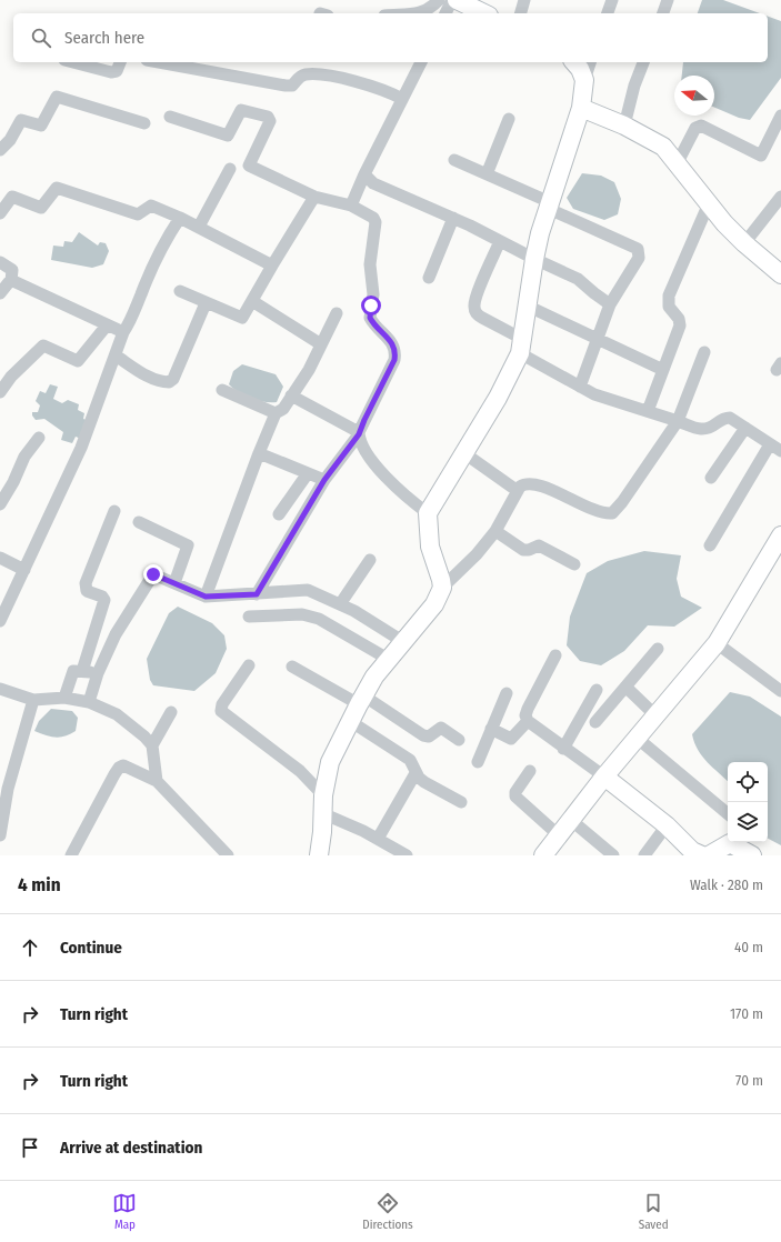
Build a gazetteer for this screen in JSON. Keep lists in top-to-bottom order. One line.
{"north":"left","page":{"search":"Search here","heading":["4 min","Walk · 280 m"],"list":[["Continue","40 m"],["Turn right","170 m"],["Turn right","70 m"],"Arrive at destination"],"nav":["Map","Directions","Saved"]}}
